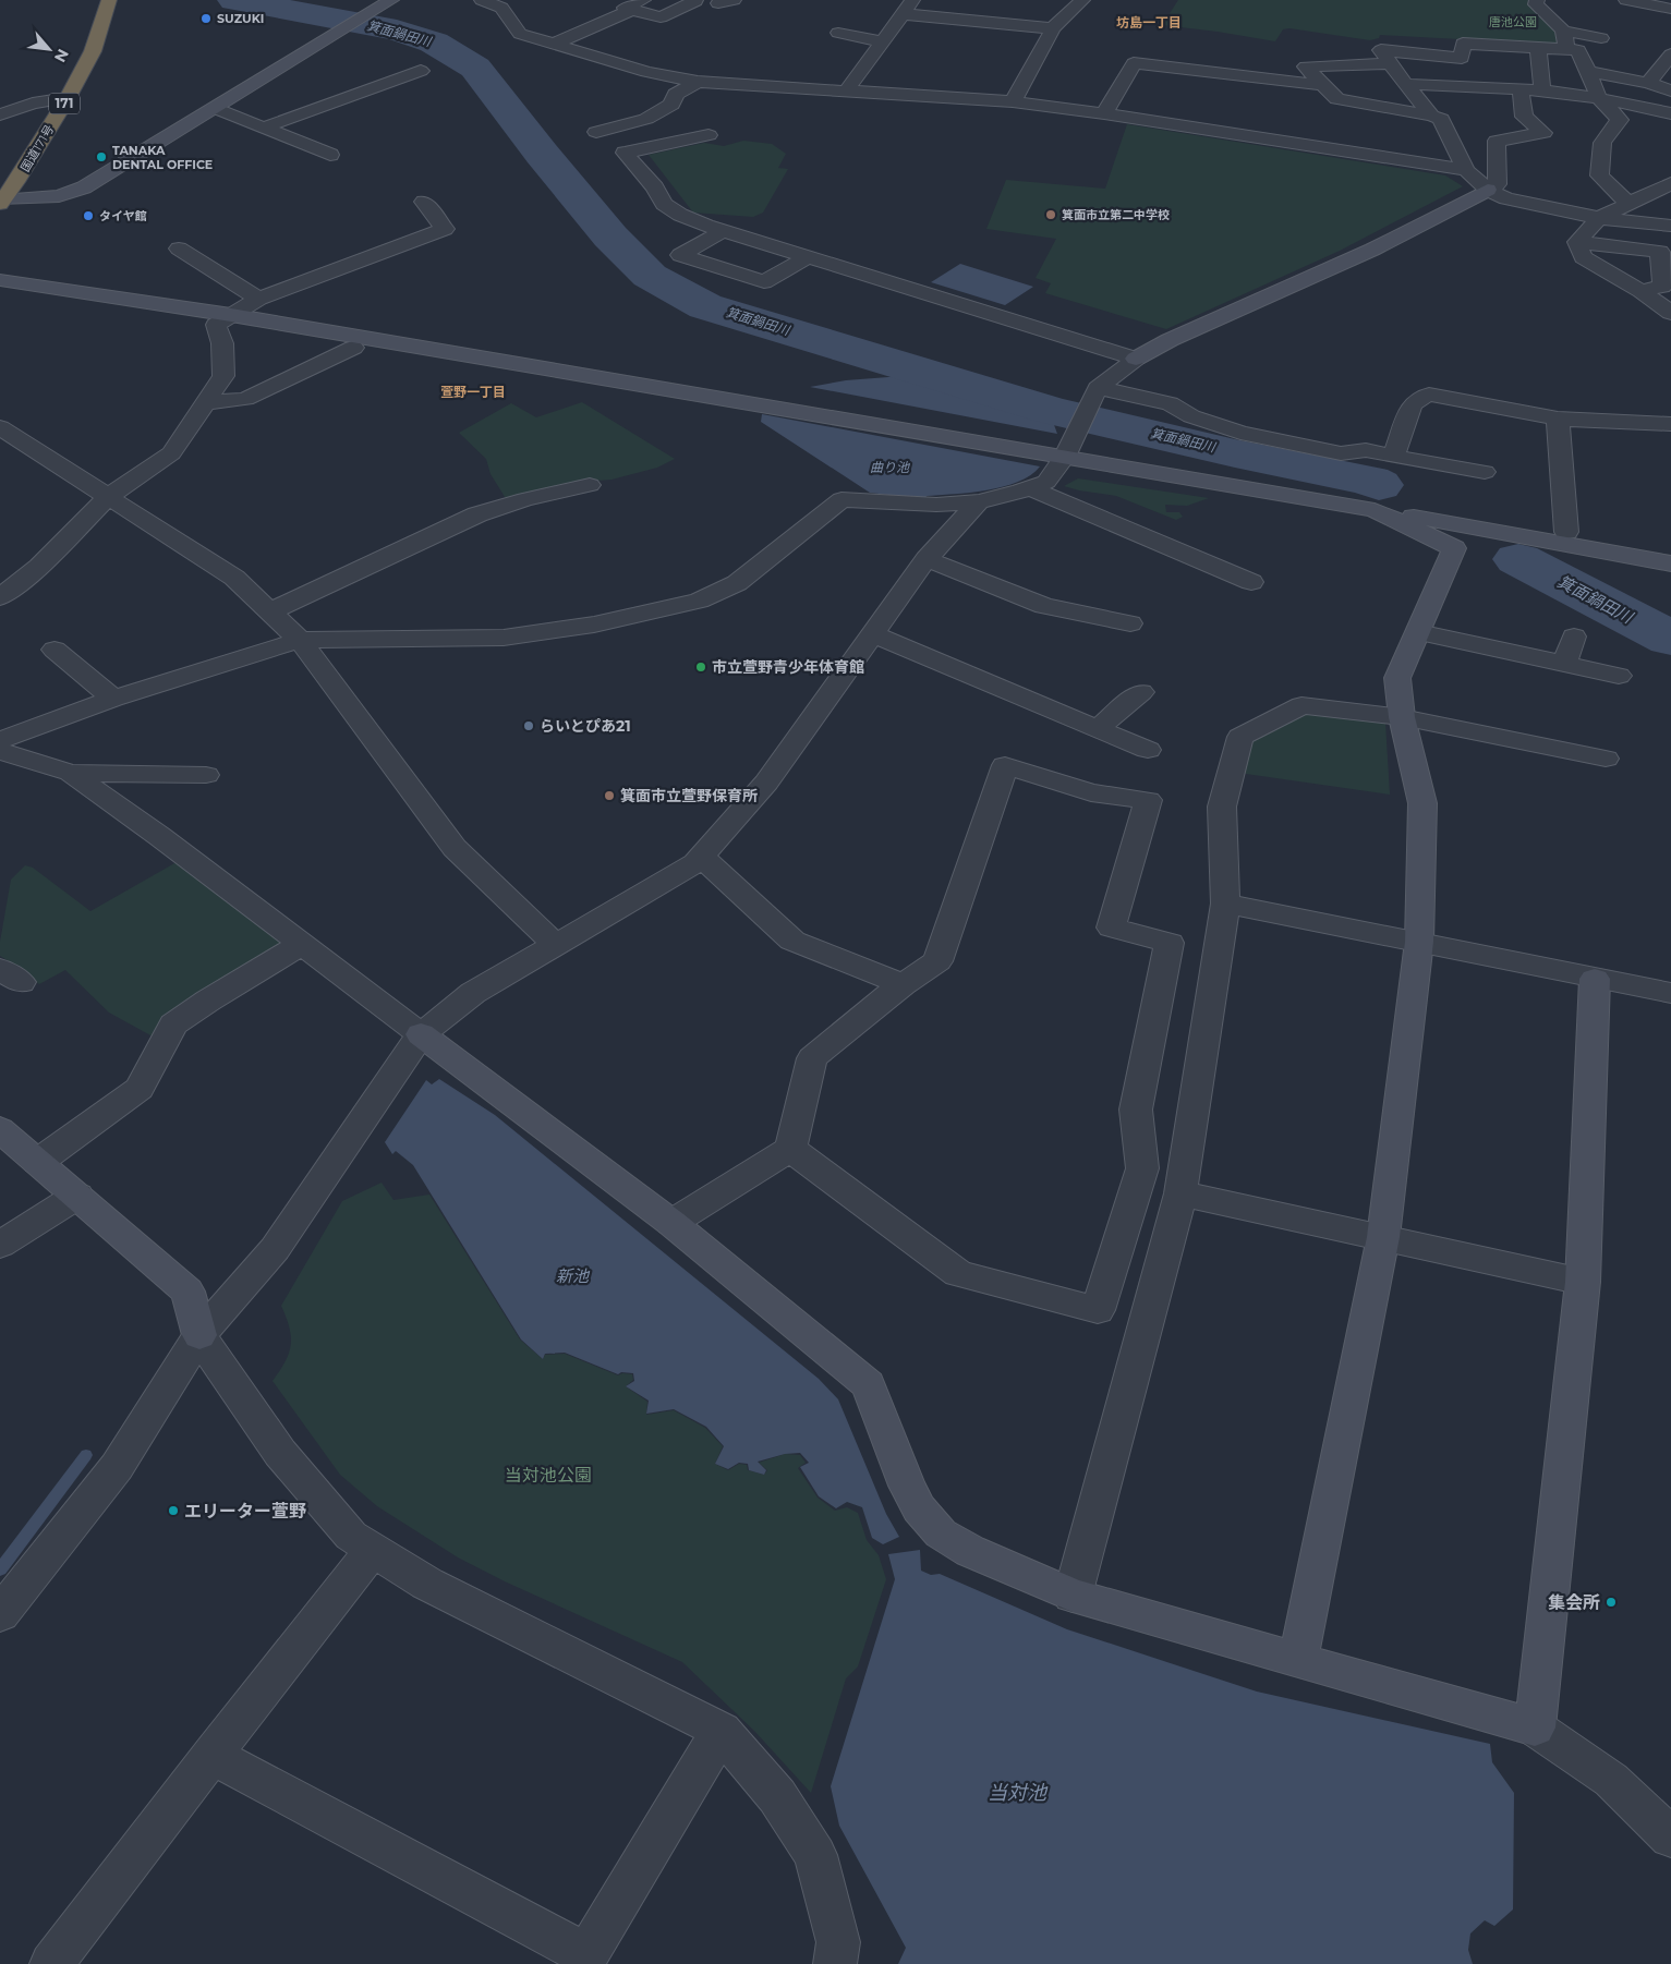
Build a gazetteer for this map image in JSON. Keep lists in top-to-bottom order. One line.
{"streets":{"highway":["171","国道171号"]},"districts":["坊島一丁目","萱野一丁目"],"water":["箕面鍋田川","曲り池","新池","当対池"],"parks":["唐池公園","当対池公園"],"places":["SUZUKI","TANAKA DENTAL OFFICE","箕面市立第二中学校","タイヤ館","市立萱野青少年体育館","らいとぴあ21","箕面市立萱野保育所","エリーター萱野","集会所"],"north":"bottom right"}
